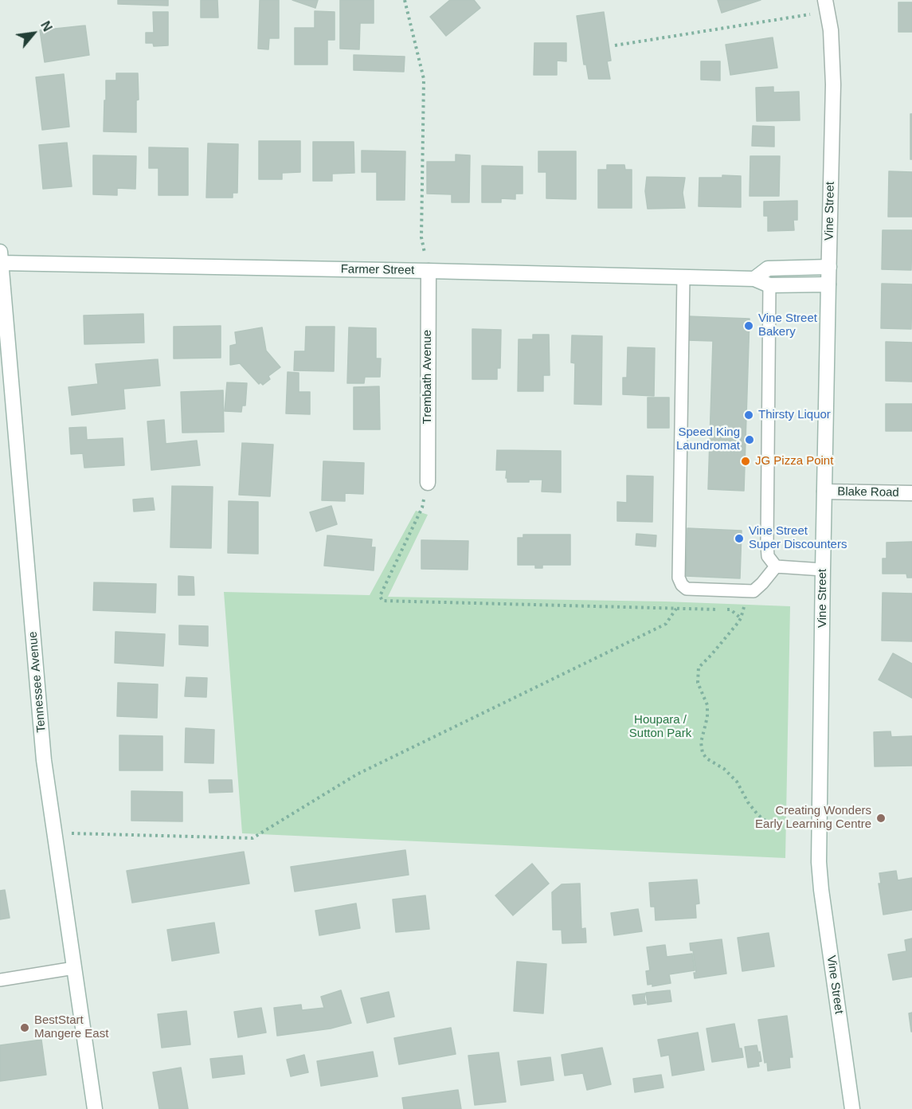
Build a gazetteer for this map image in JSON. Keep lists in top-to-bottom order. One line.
{"streets":{"street":["Vine Street","Farmer Street","Trembath Avenue","Blake Road","Tennessee Avenue"]},"crossings":[["Vine Street","Farmer Street"],["Vine Street","Blake Road"],["Farmer Street","Trembath Avenue"],["Farmer Street","Tennessee Avenue"]],"parks":["Houpara / Sutton Park"],"places":["Vine Street Bakery","Thirsty Liquor","Speed King Laundromat","JG Pizza Point","Vine Street Super Discounters","Creating Wonders Early Learning Centre","BestStart Mangere East"],"north":"top right"}
